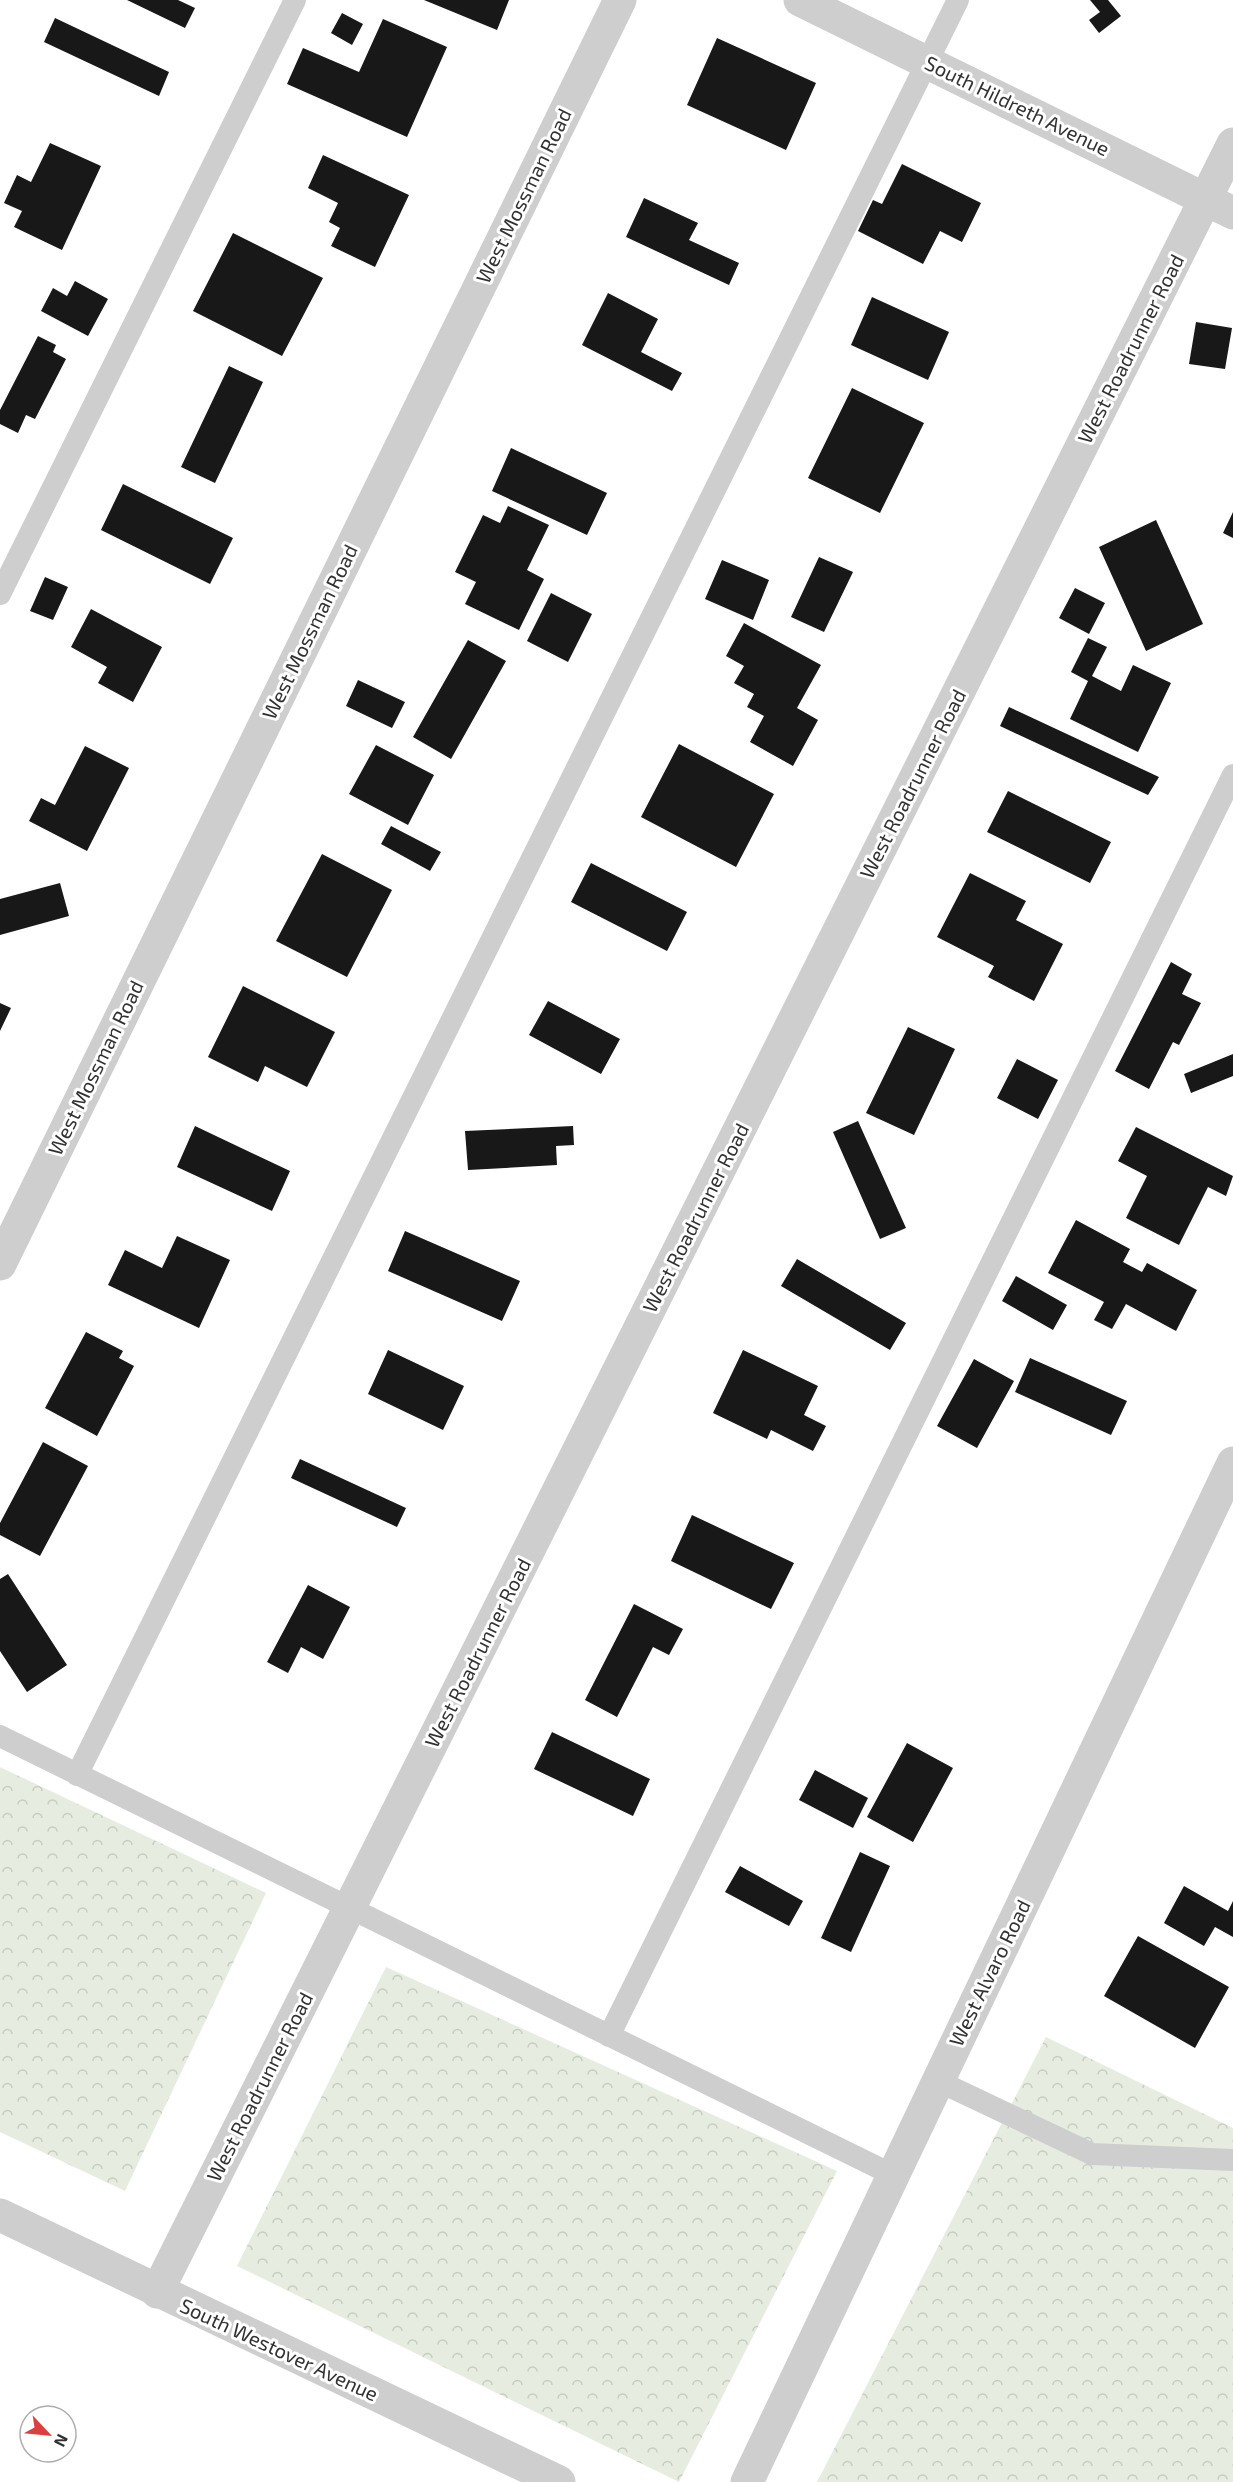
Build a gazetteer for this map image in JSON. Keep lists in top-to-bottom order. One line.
{"streets":{"street":["South Hildreth Avenue","West Mossman Road","West Roadrunner Road","West Alvaro Road","South Westover Avenue"]},"crossings":[["South Hildreth Avenue","West Roadrunner Road"],["West Roadrunner Road","South Westover Avenue"]],"north":"bottom right"}
